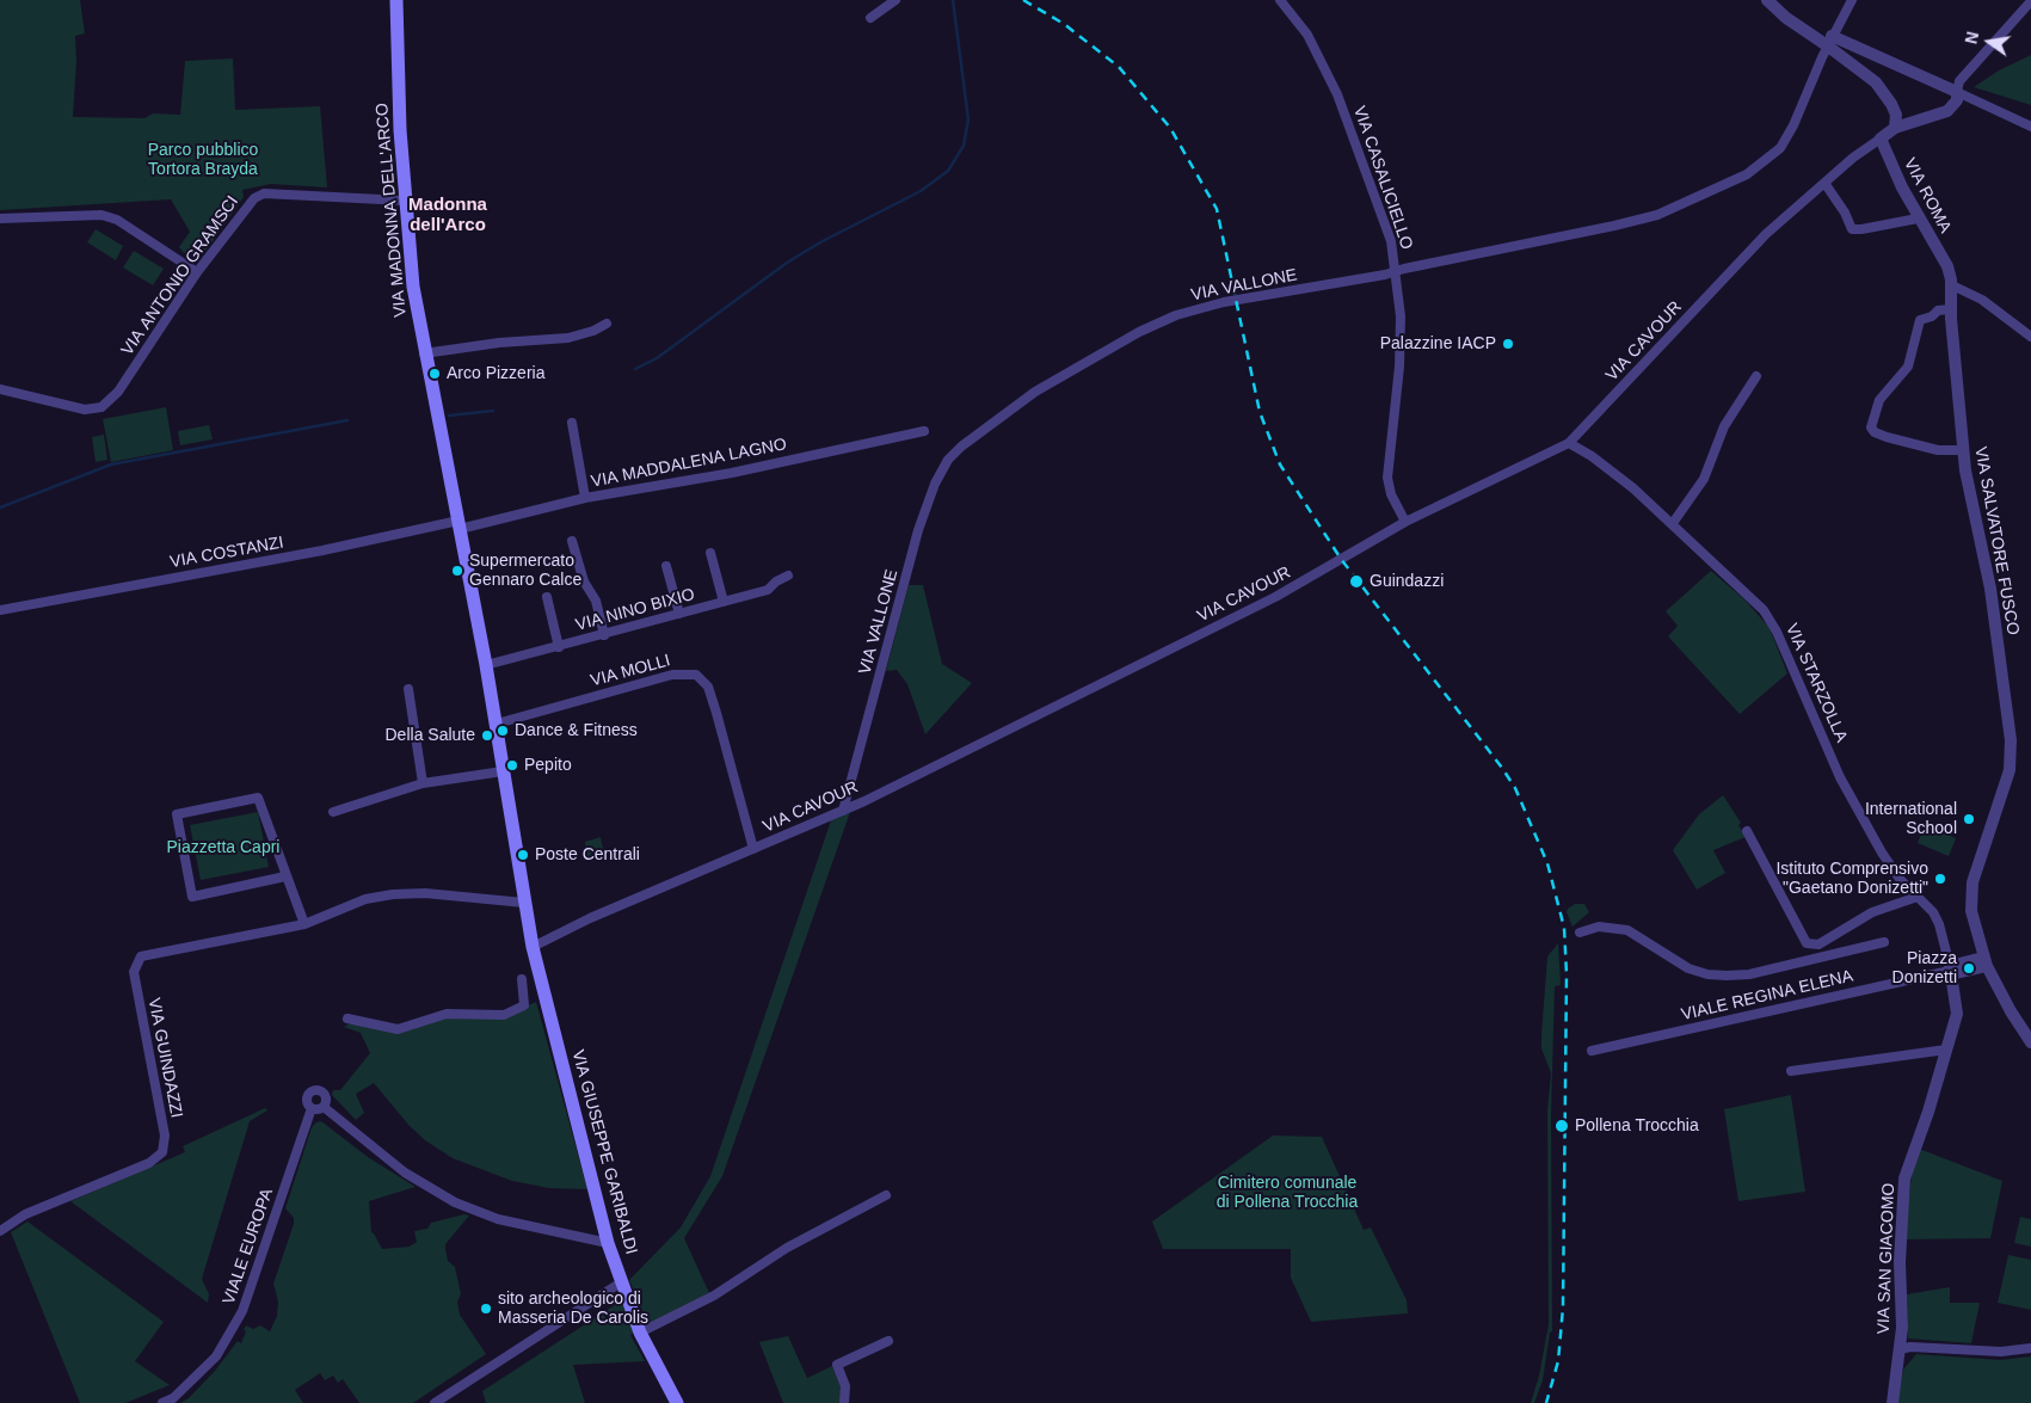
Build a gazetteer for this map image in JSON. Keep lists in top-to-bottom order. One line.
{"streets":{"main road":["VIA MADONNA DELL'ARCO","VIA GIUSEPPE GARIBALDI"],"street":["VIA CASALICIELLO","VIA ROMA","VIA ANTONIO GRAMSCI","VIA VALLONE","VIA CAVOUR","VIA MADDALENA LAGNO","VIA SALVATORE FUSCO","VIA COSTANZI","VIA NINO BIXIO","VIA MOLLI","VIA STARZOLLA","VIALE REGINA ELENA","VIA GUINDAZZI","VIALE EUROPA","VIA SAN GIACOMO"]},"crossings":[["VIA CASALICIELLO","VIA VALLONE"],["VIA CASALICIELLO","VIA CAVOUR"],["VIA ROMA","VIA CAVOUR"],["VIA ROMA","VIA SALVATORE FUSCO"],["VIA MADONNA DELL'ARCO","VIA ANTONIO GRAMSCI"],["VIA MADONNA DELL'ARCO","VIA MADDALENA LAGNO"],["VIA MADONNA DELL'ARCO","VIA COSTANZI"],["VIA MADONNA DELL'ARCO","VIA NINO BIXIO"],["VIA MADONNA DELL'ARCO","VIA MOLLI"],["VIA MADONNA DELL'ARCO","VIA GIUSEPPE GARIBALDI"],["VIA VALLONE","VIA CAVOUR"],["VIA CAVOUR","VIA MOLLI"],["VIA CAVOUR","VIA STARZOLLA"],["VIA CAVOUR","VIA GIUSEPPE GARIBALDI"],["VIA MADDALENA LAGNO","VIA COSTANZI"],["VIA MOLLI","VIA GIUSEPPE GARIBALDI"],["VIA STARZOLLA","VIALE REGINA ELENA"],["VIA STARZOLLA","VIA SAN GIACOMO"],["VIALE REGINA ELENA","VIA SAN GIACOMO"],["VIA GUINDAZZI","VIA GIUSEPPE GARIBALDI"]],"districts":["Madonna dell'Arco"],"parks":["Parco pubblico Tortora Brayda","Piazzetta Capri","Cimitero comunale di Pollena Trocchia"],"places":["Palazzine IACP","Arco Pizzeria","Supermercato Gennaro Calce","Guindazzi","Dance & Fitness","Della Salute","Pepito","International School","Poste Centrali","Istituto Comprensivo \"Gaetano Donizetti\"","Piazza Donizetti","Pollena Trocchia","sito archeologico di Masseria De Carolis"],"north":"left"}
